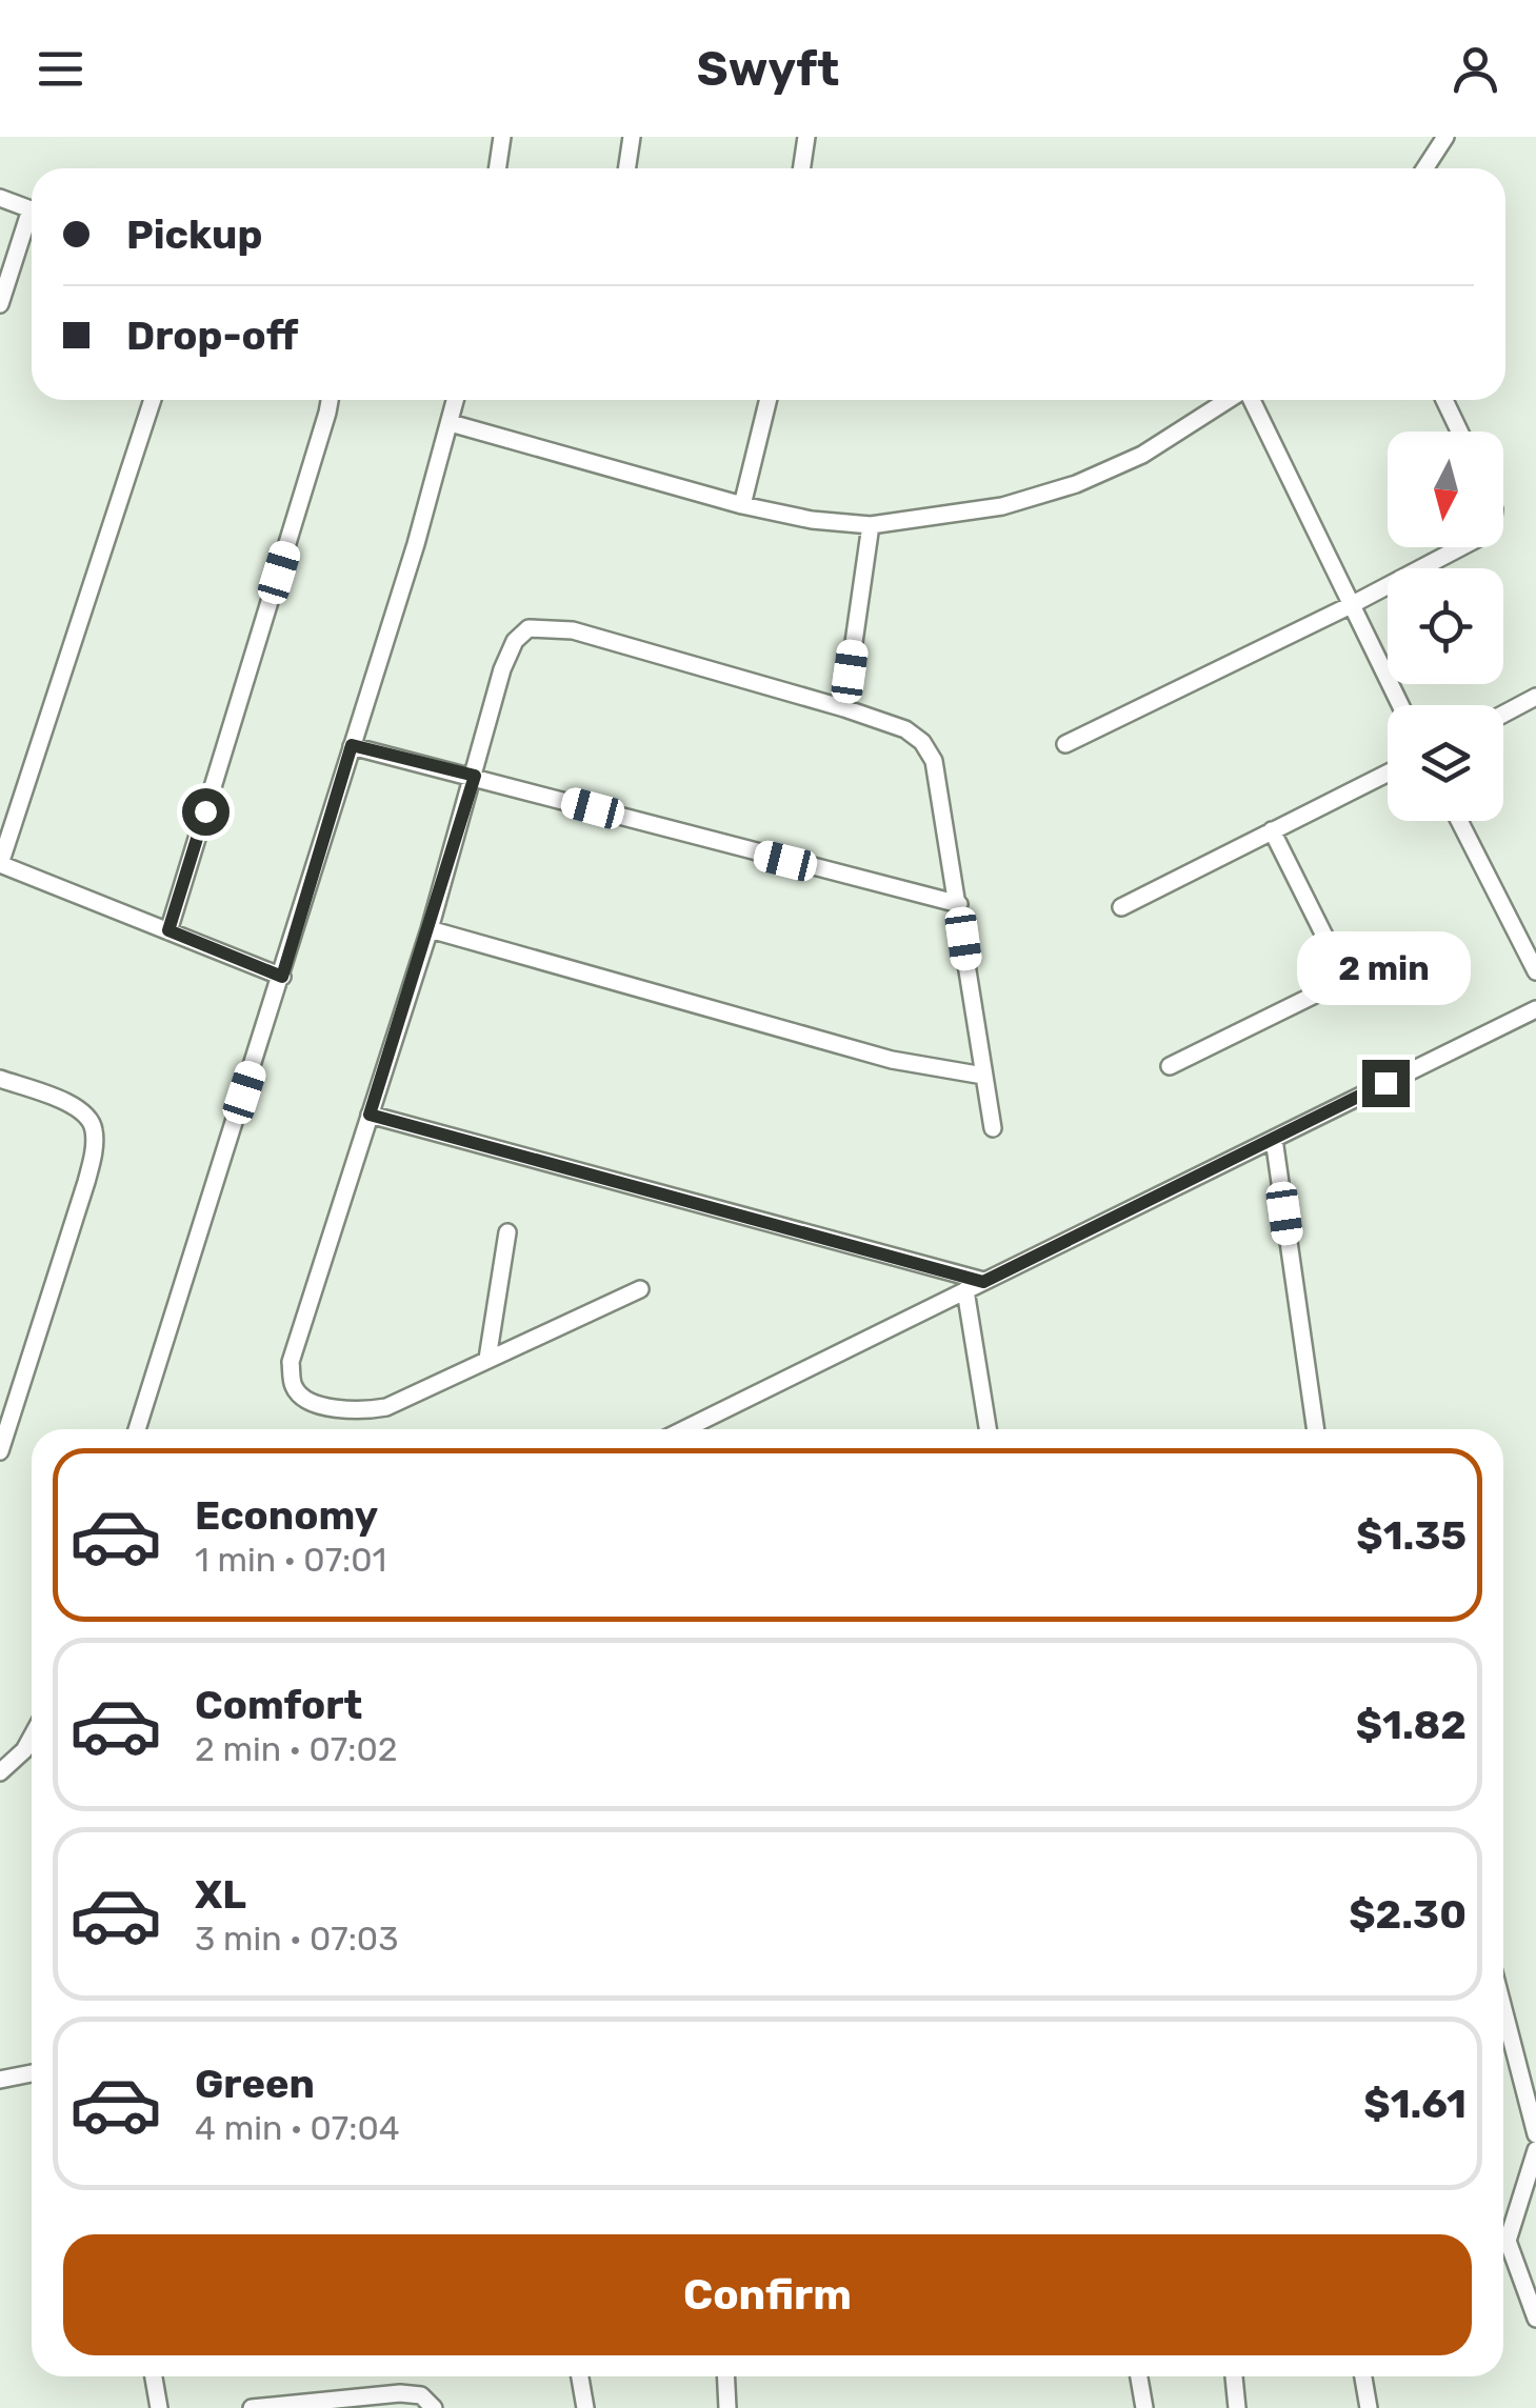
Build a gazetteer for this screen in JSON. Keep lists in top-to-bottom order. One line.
{"north":"bottom","page":{"header":"Swyft","banner":["Pickup","Drop-off"],"bubble":"2 min","list":[{"name":"Economy","note":"1 min · 07:01","value":"$1.35"},{"name":"Comfort","note":"2 min · 07:02","value":"$1.82"},{"name":"XL","note":"3 min · 07:03","value":"$2.30"},{"name":"Green","note":"4 min · 07:04","value":"$1.61"}],"buttons":"Confirm"}}
